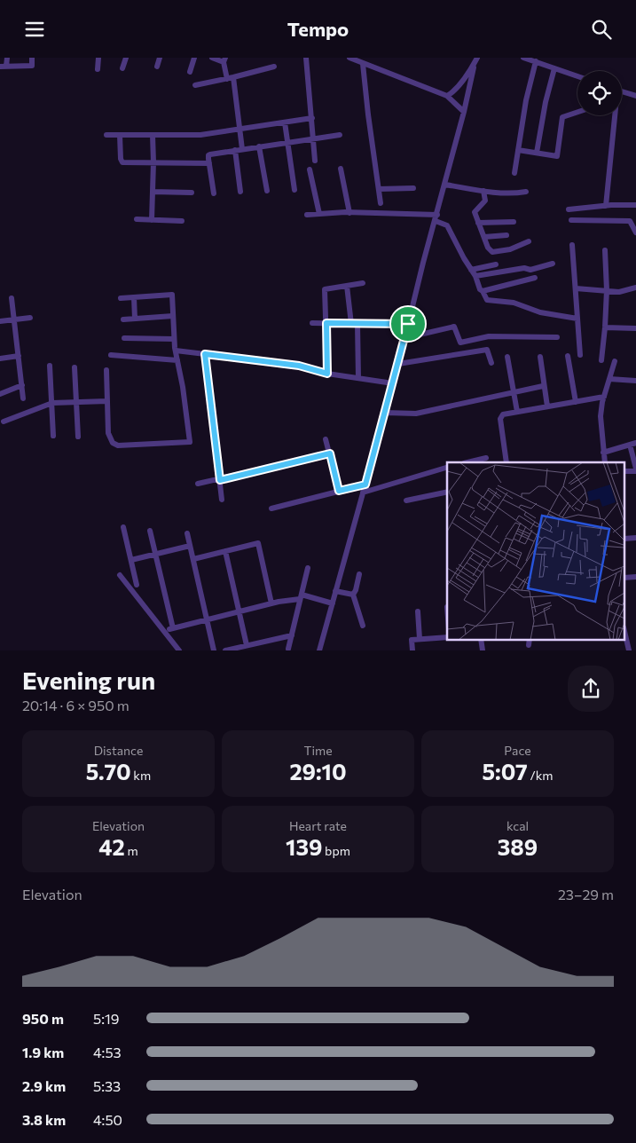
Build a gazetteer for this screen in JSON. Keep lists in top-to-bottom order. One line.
{"page":{"header":"Tempo","heading":["Evening run","20:14 · 6 × 950 m"],"stats":[["Distance","5.70 km"],["Time","29:10"],["Pace","5:07 /km"],["Elevation","42 m"],["Heart rate","139 bpm"],["kcal","389"]],"chart":["Elevation","23–29 m"],"list":[{"name":"950 m","note":"5:19"},{"name":"1.9 km","note":"4:53"},{"name":"2.9 km","note":"5:33"},{"name":"3.8 km","note":"4:50"}]}}
